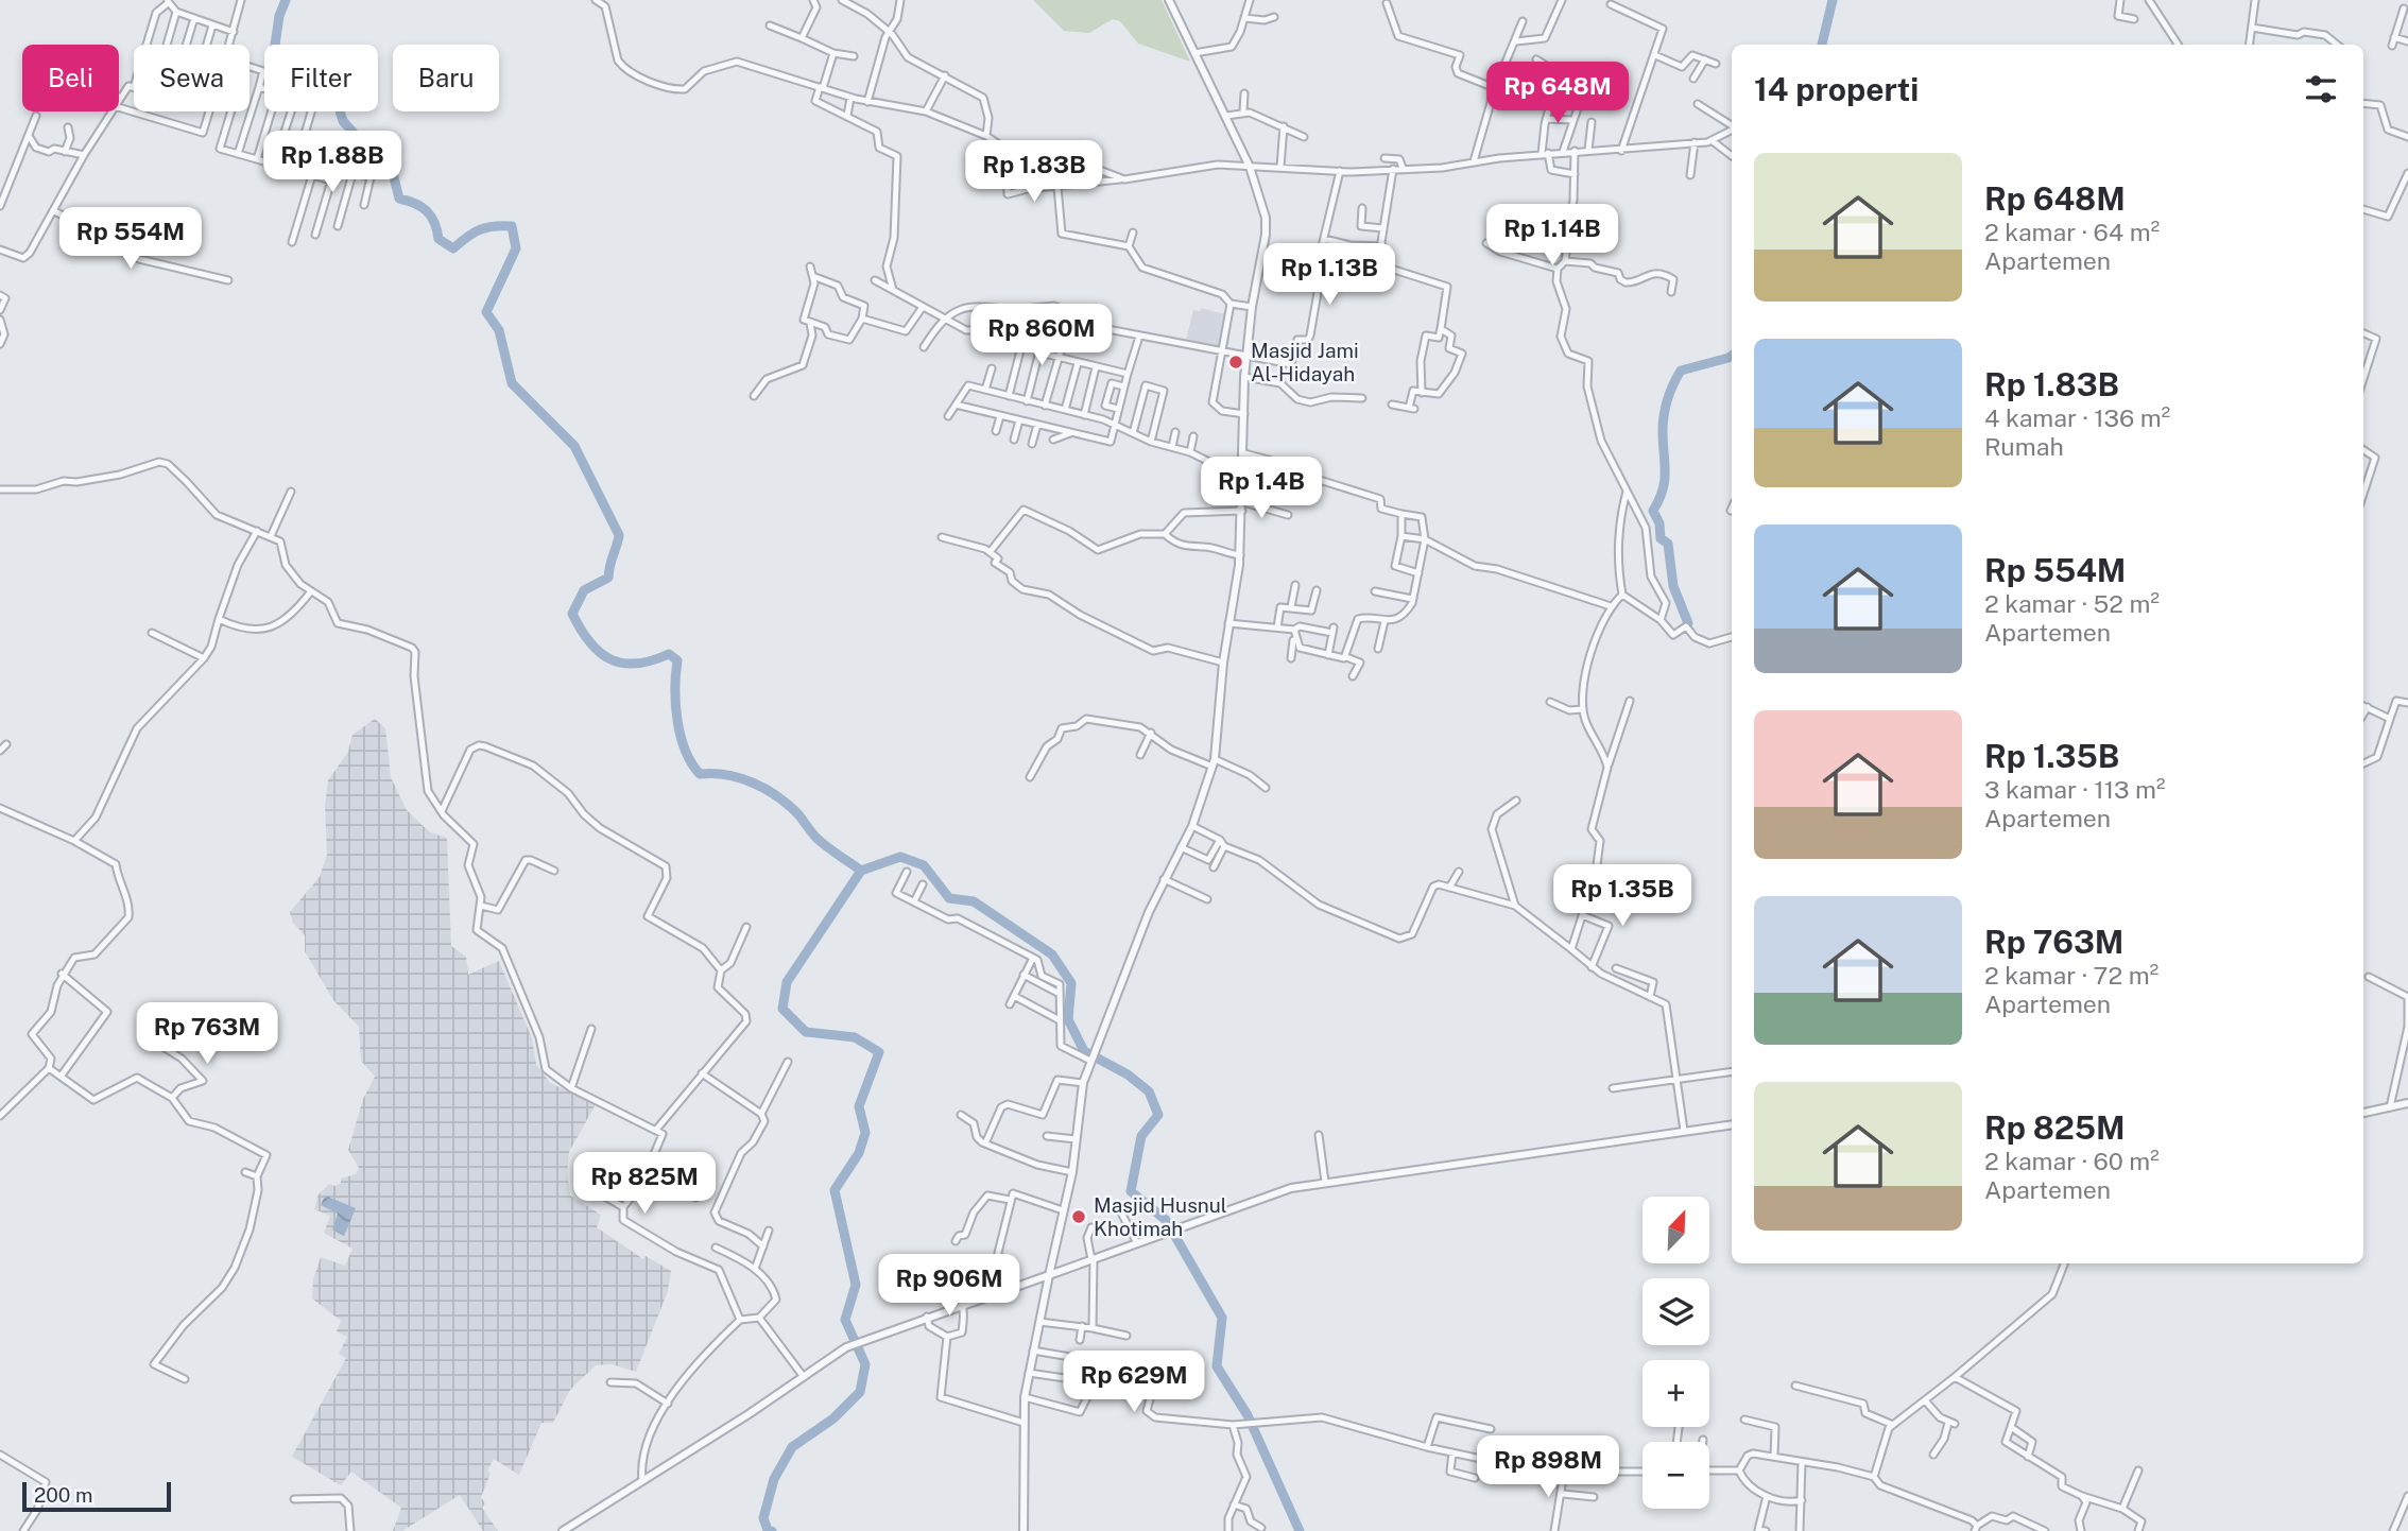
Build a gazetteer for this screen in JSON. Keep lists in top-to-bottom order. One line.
{"places":["Masjid Jami Al-Hidayah","Masjid Husnul Khotimah"],"scale_bar":"200 m","north":"top right","page":{"chip":["Beli","Sewa","Filter","Baru"],"heading":"14 properti","price":["Rp 648M","Rp 1.88B","Rp 1.83B","Rp 1.14B","Rp 554M","Rp 1.13B","Rp 860M","Rp 1.4B","Rp 1.35B","Rp 763M","Rp 825M","Rp 906M","Rp 629M","Rp 898M"],"list":[{"name":"Rp 648M","note":"2 kamar · 64 m² · Apartemen"},{"name":"Rp 1.83B","note":"4 kamar · 136 m² · Rumah"},{"name":"Rp 554M","note":"2 kamar · 52 m² · Apartemen"},{"name":"Rp 1.35B","note":"3 kamar · 113 m² · Apartemen"},{"name":"Rp 763M","note":"2 kamar · 72 m² · Apartemen"},{"name":"Rp 825M","note":"2 kamar · 60 m² · Apartemen"}],"map_buttons":["+","−"],"scale":"200 m"}}
